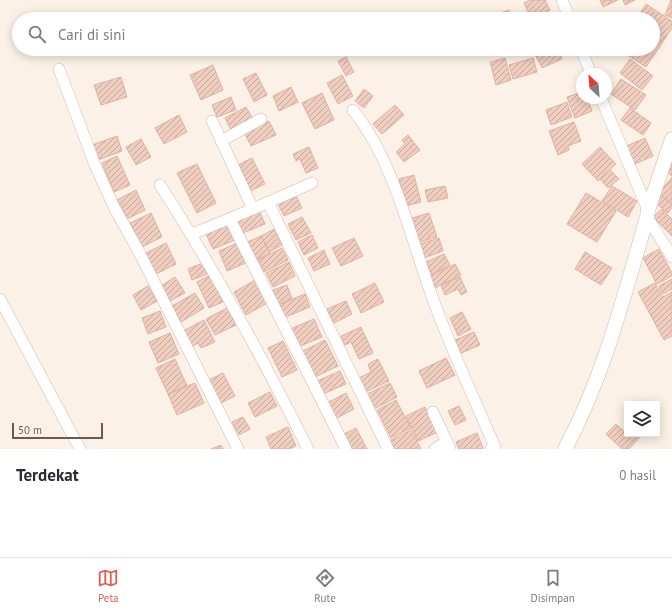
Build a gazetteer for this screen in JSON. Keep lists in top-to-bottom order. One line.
{"scale_bar":"50 m","north":"top left","page":{"search":"Cari di sini","scale":"50 m","heading":["Terdekat","0 hasil"],"nav":["Peta","Rute","Disimpan"]}}
